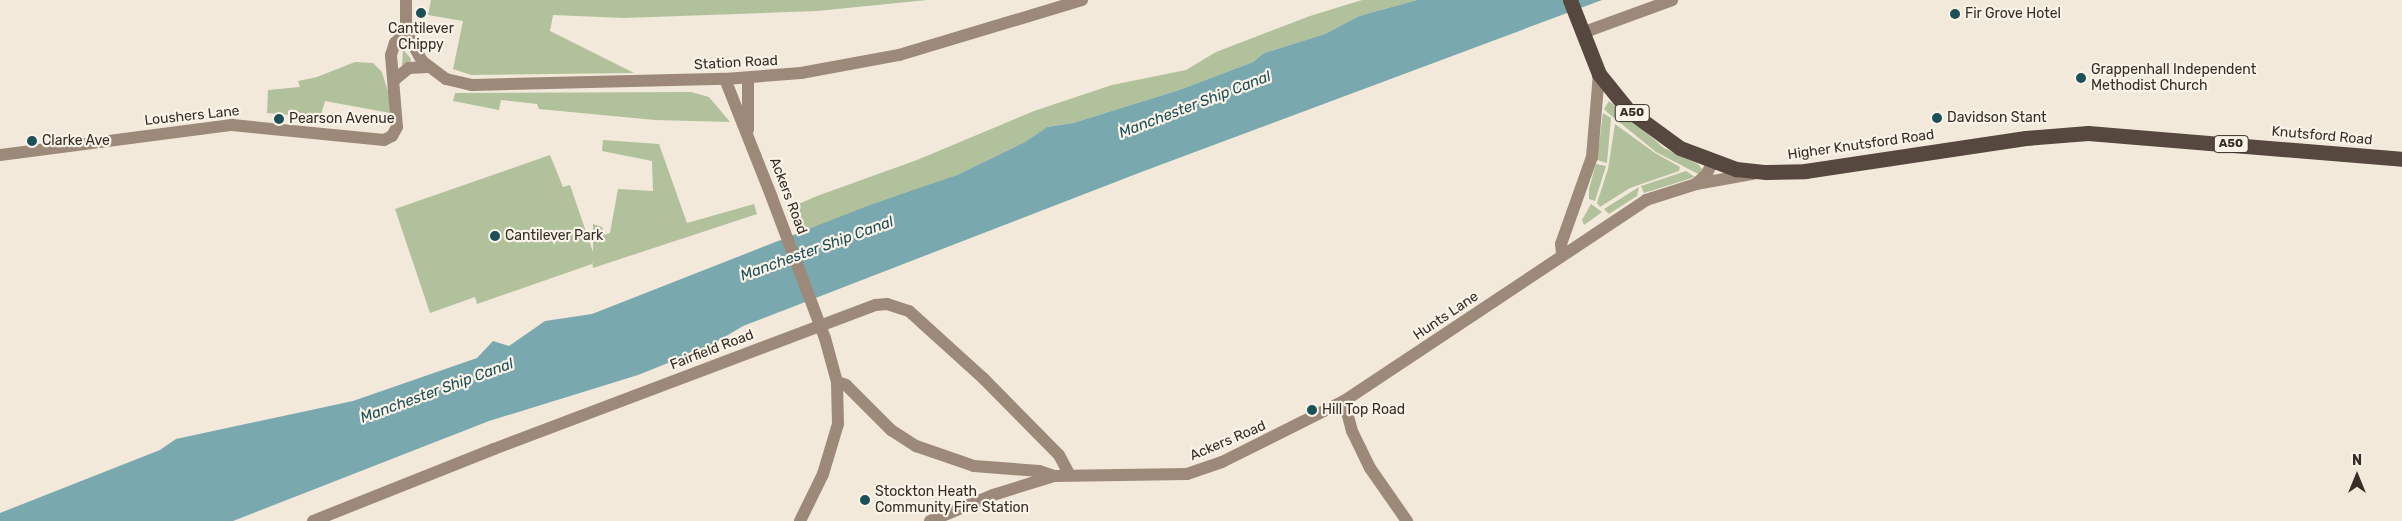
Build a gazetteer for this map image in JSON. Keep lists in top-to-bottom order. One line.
{"streets":{"highway":["A50","Knutsford Road","Higher Knutsford Road"],"street":["Station Road","Loushers Lane","Ackers Road","Hunts Lane","Fairfield Road"]},"crossings":[["Station Road","Ackers Road"],["Knutsford Road","Higher Knutsford Road"],["Higher Knutsford Road","Hunts Lane"],["Ackers Road","Hunts Lane"],["Ackers Road","Fairfield Road"]],"water":["Manchester Ship Canal"],"places":["Cantilever Chippy","Fir Grove Hotel","Grappenhall Independent Methodist Church","Davidson Stant","Pearson Avenue","Clarke Ave","Cantilever Park","Hill Top Road","Stockton Heath Community Fire Station"],"north":"top"}
